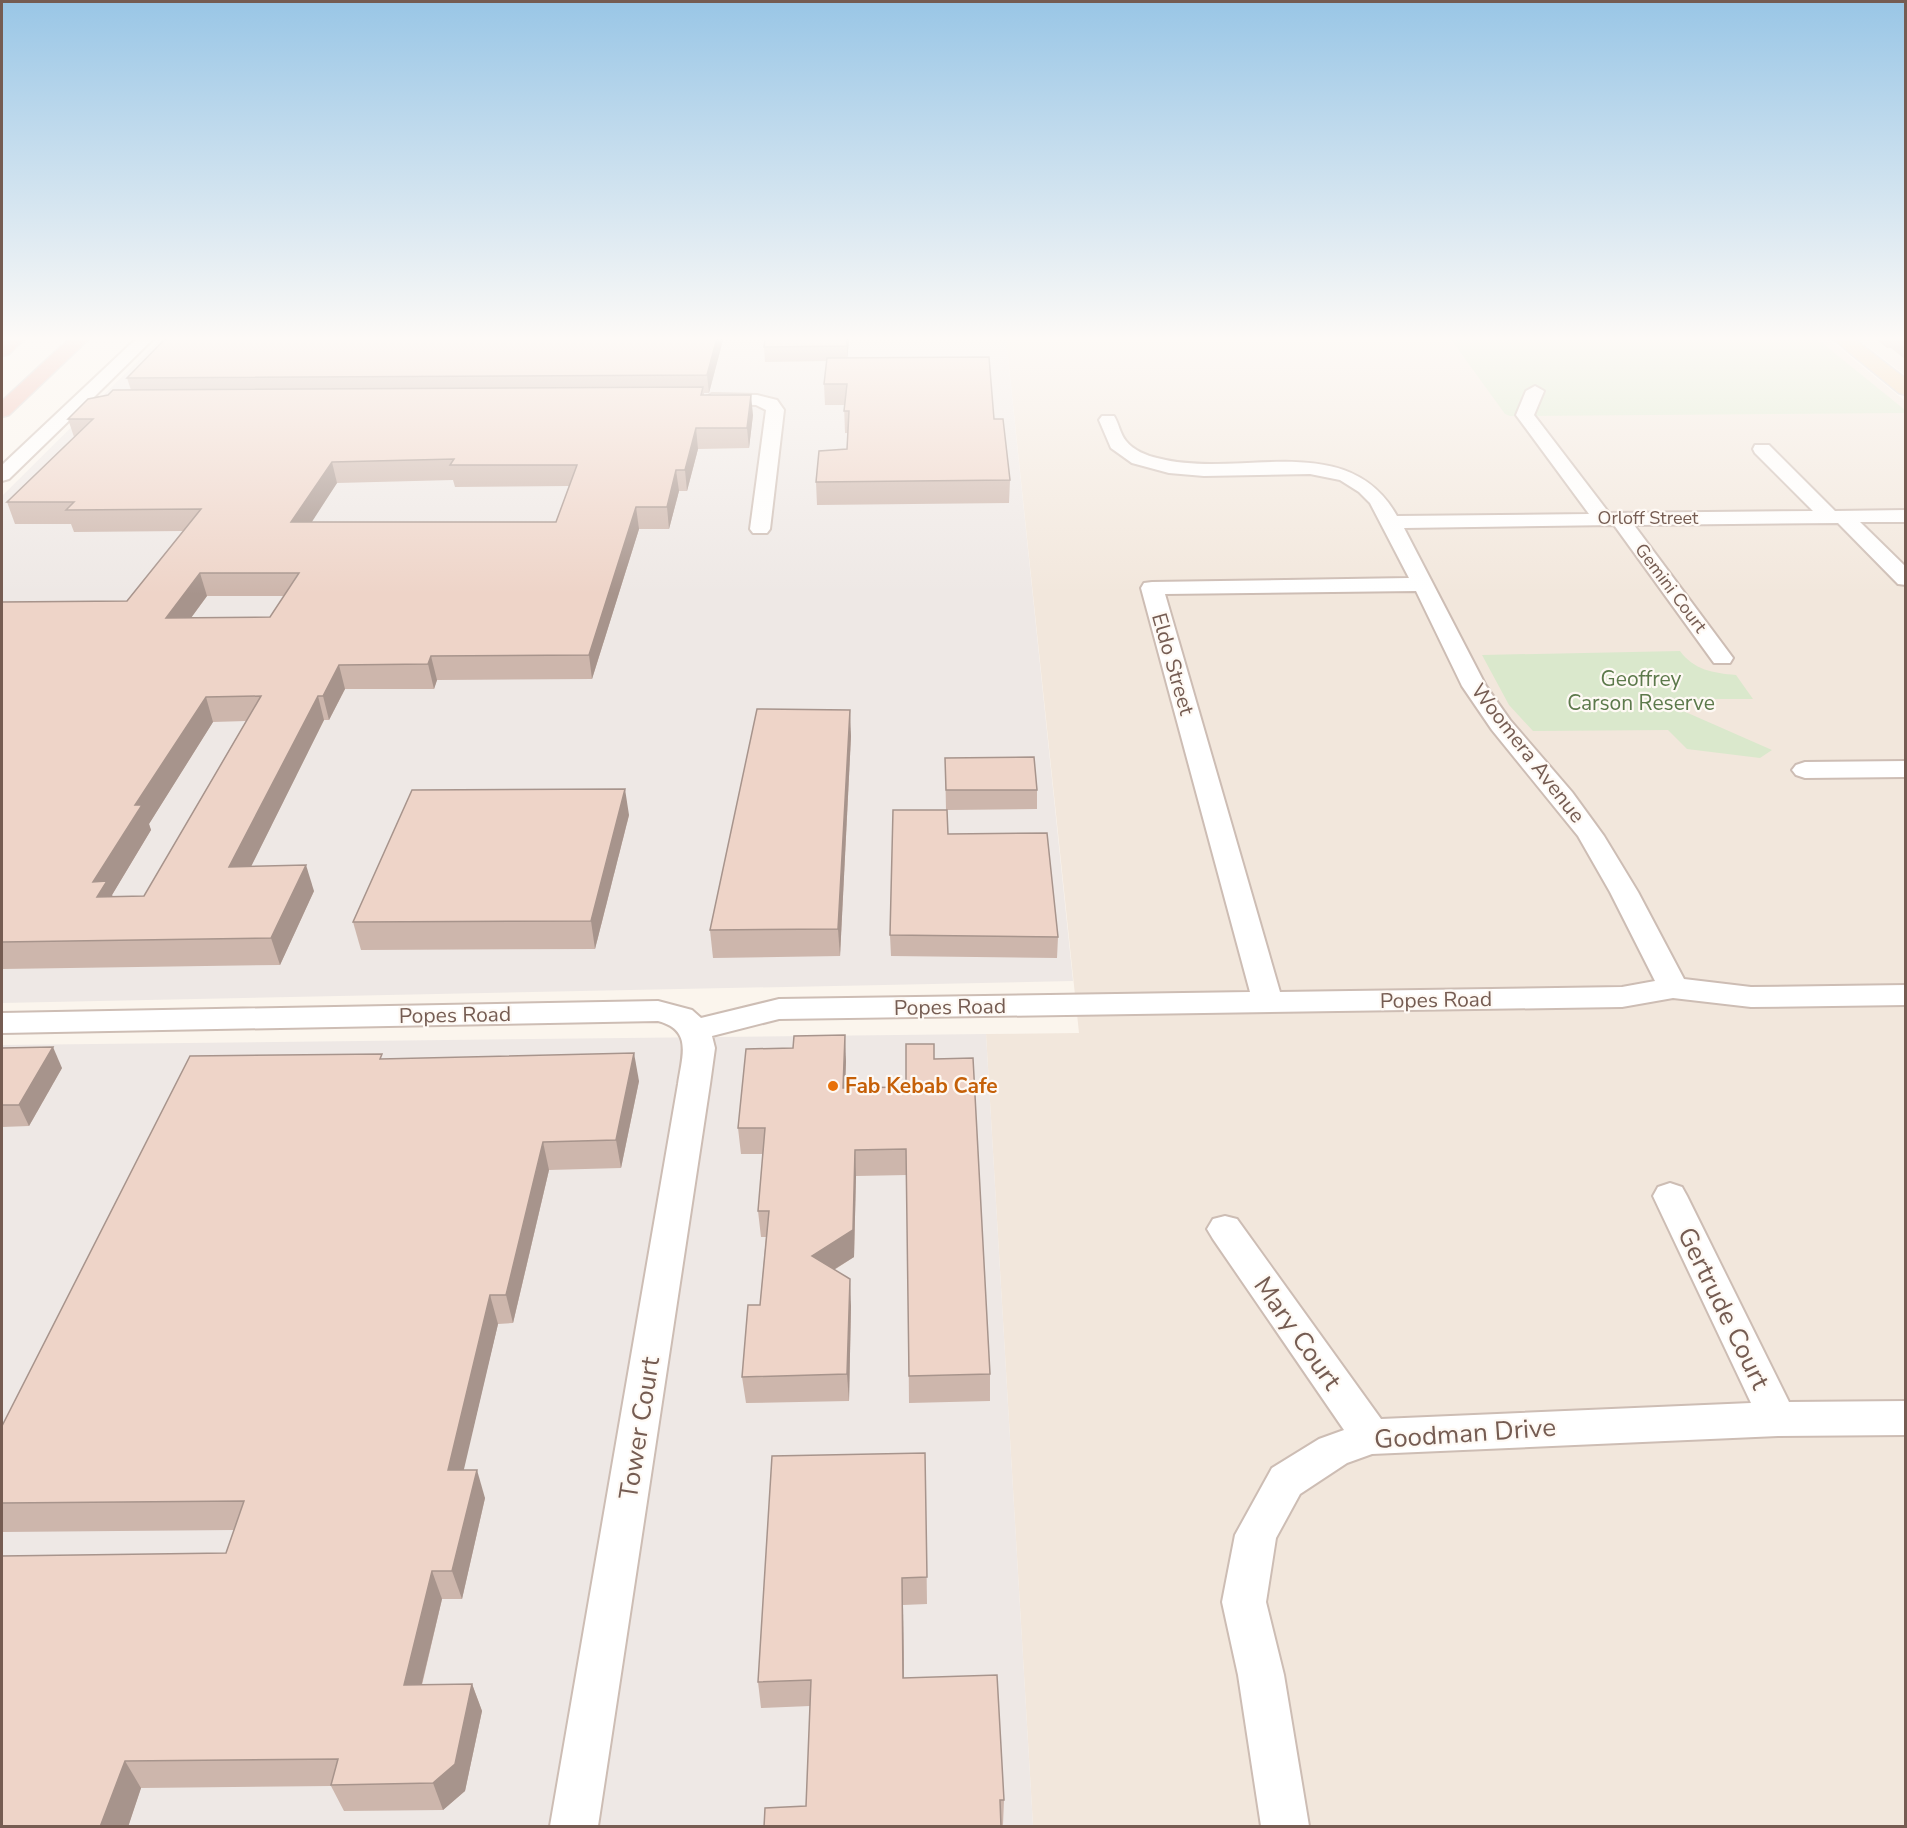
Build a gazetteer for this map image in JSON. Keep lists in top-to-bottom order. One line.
{"streets":{"street":["Orloff Street","Gemini Court","Eldo Street","Woomera Avenue","Popes Road","Gertrude Court","Mary Court","Tower Court","Goodman Drive"]},"crossings":[["Orloff Street","Gemini Court"],["Orloff Street","Woomera Avenue"],["Eldo Street","Woomera Avenue"],["Eldo Street","Popes Road"],["Woomera Avenue","Popes Road"],["Popes Road","Tower Court"],["Gertrude Court","Goodman Drive"],["Mary Court","Goodman Drive"]],"parks":["Geoffrey Carson Reserve"],"places":["Fab Kebab Cafe"]}
